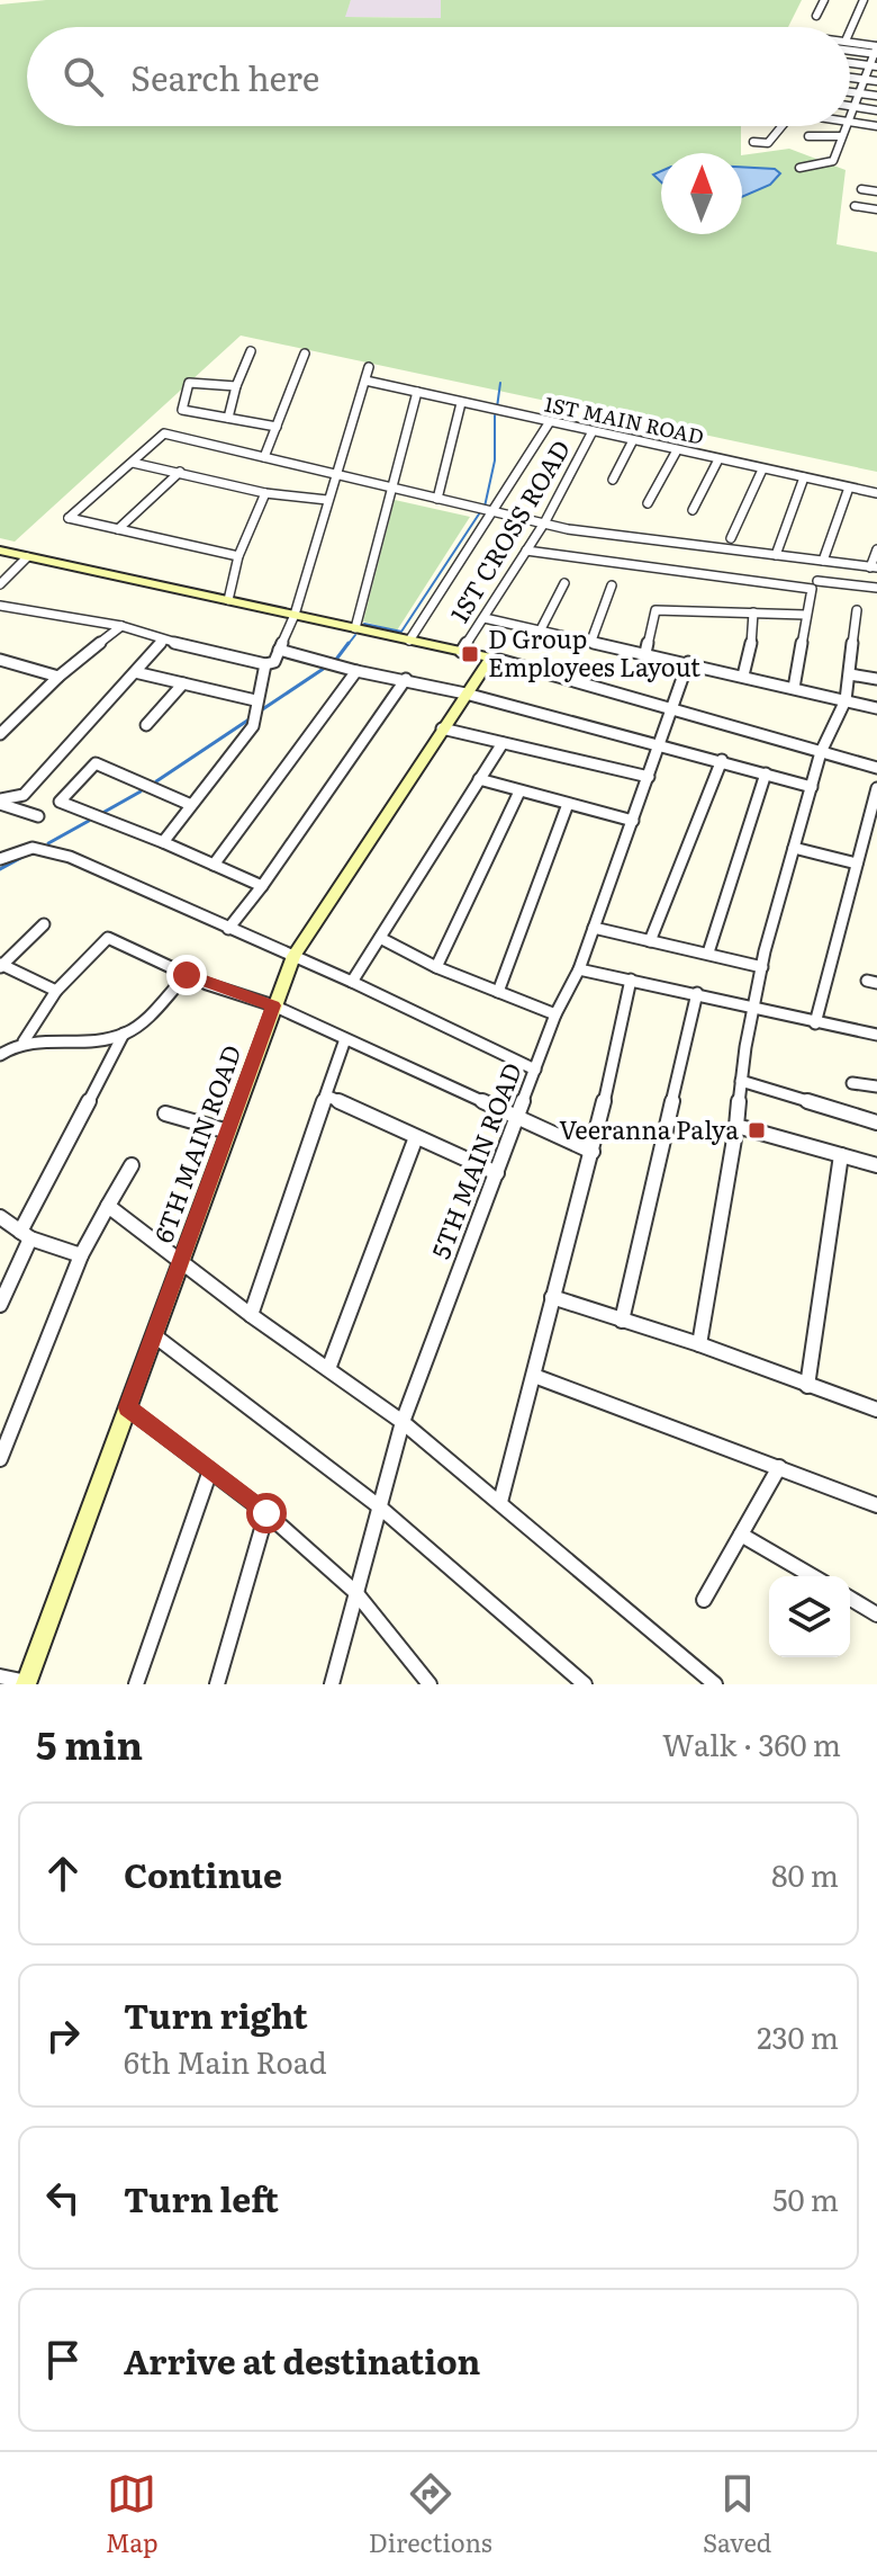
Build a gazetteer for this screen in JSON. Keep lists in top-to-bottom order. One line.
{"streets":{"street":["1ST MAIN ROAD","1ST CROSS ROAD","6TH MAIN ROAD","5TH MAIN ROAD"]},"crossings":[["1ST MAIN ROAD","1ST CROSS ROAD"]],"places":{"transit":["D Group Employees Layout","Veeranna Palya"]},"north":"top","page":{"search":"Search here","heading":["5 min","Walk · 360 m"],"list":[["Continue","80 m"],["Turn right","6th Main Road","230 m"],["Turn left","50 m"],"Arrive at destination"],"nav":["Map","Directions","Saved"]}}
